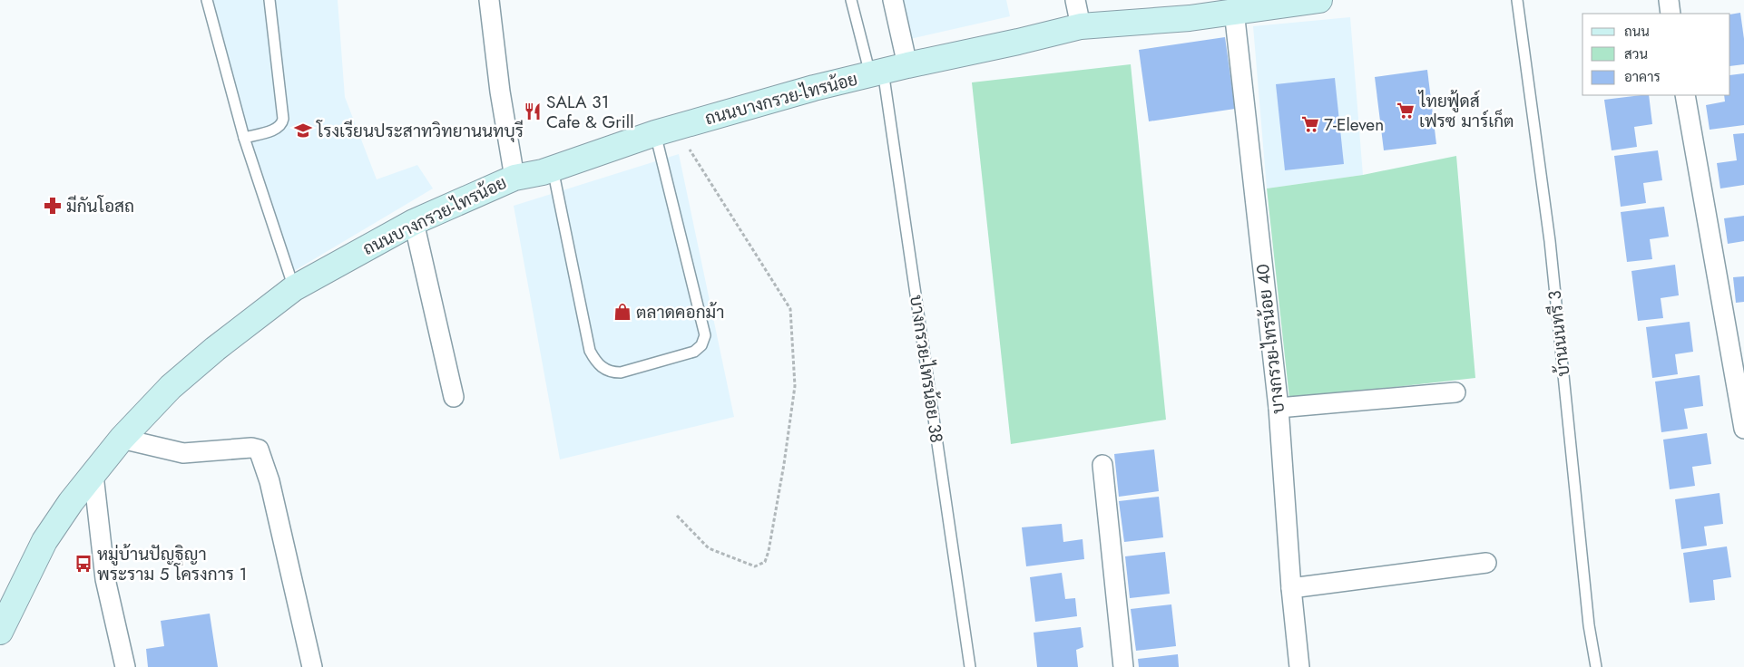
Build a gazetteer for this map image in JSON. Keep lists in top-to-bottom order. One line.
{"streets":{"main road":["ถนนบางกรวย-ไทรน้อย"],"street":["บางกรวย-ไทรน้อย 40"],"lane":["บ้านนนทรี 3","บางกรวย-ไทรน้อย 38"]},"crossings":[["ถนนบางกรวย-ไทรน้อย","บางกรวย-ไทรน้อย 40"],["ถนนบางกรวย-ไทรน้อย","บางกรวย-ไทรน้อย 38"]],"places":{"supermarket":["ไทยฟู้ดส์ เฟรซ มาร์เก็ต","7-Eleven"],"restaurant":["SALA 31 Cafe & Grill"],"school or university":["โรงเรียนประสาทวิทยานนทบุรี"],"pharmacy":["มีกันโอสถ"],"shop":["ตลาดคอกม้า"],"bus stop":["หมู่บ้านปัญฐิญา พระราม 5 โครงการ 1"]},"legend":["ถนน","สวน","อาคาร"]}
